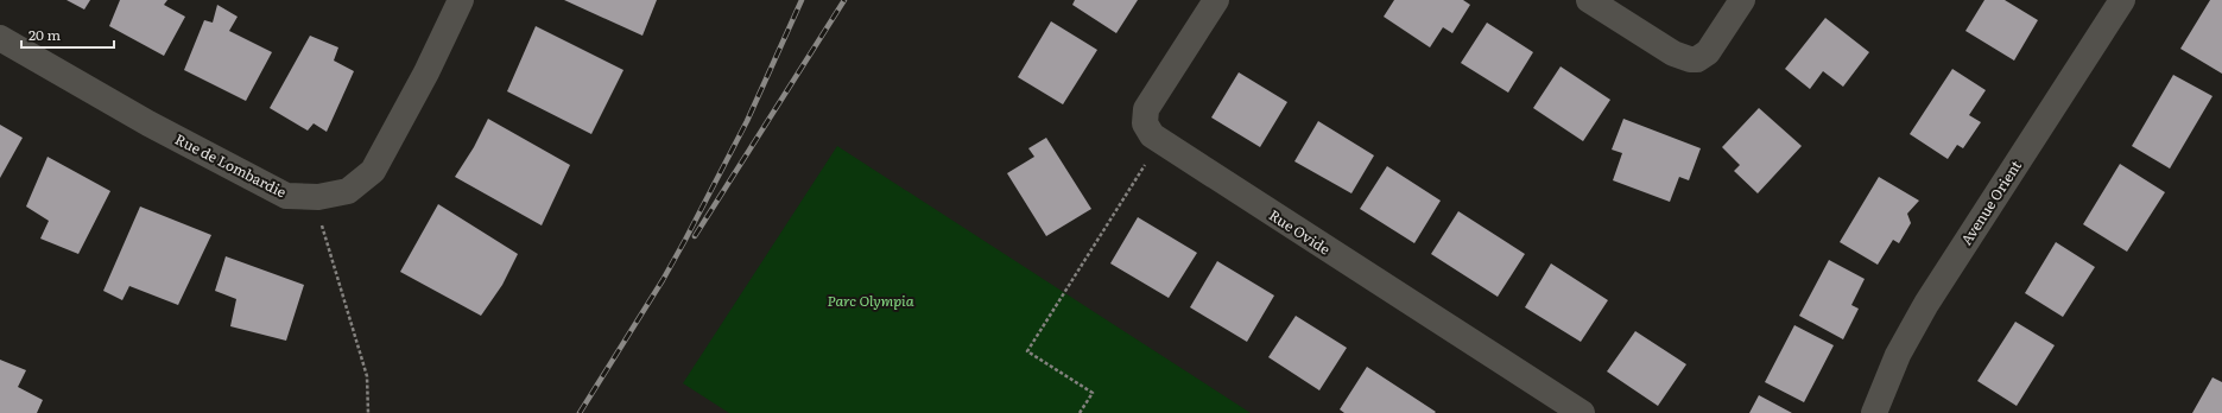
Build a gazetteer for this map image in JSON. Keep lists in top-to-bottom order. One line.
{"streets":{"street":["Rue de Lombardie","Avenue Orient","Rue Ovide"]},"parks":["Parc Olympia"],"scale_bar":"20 m"}
